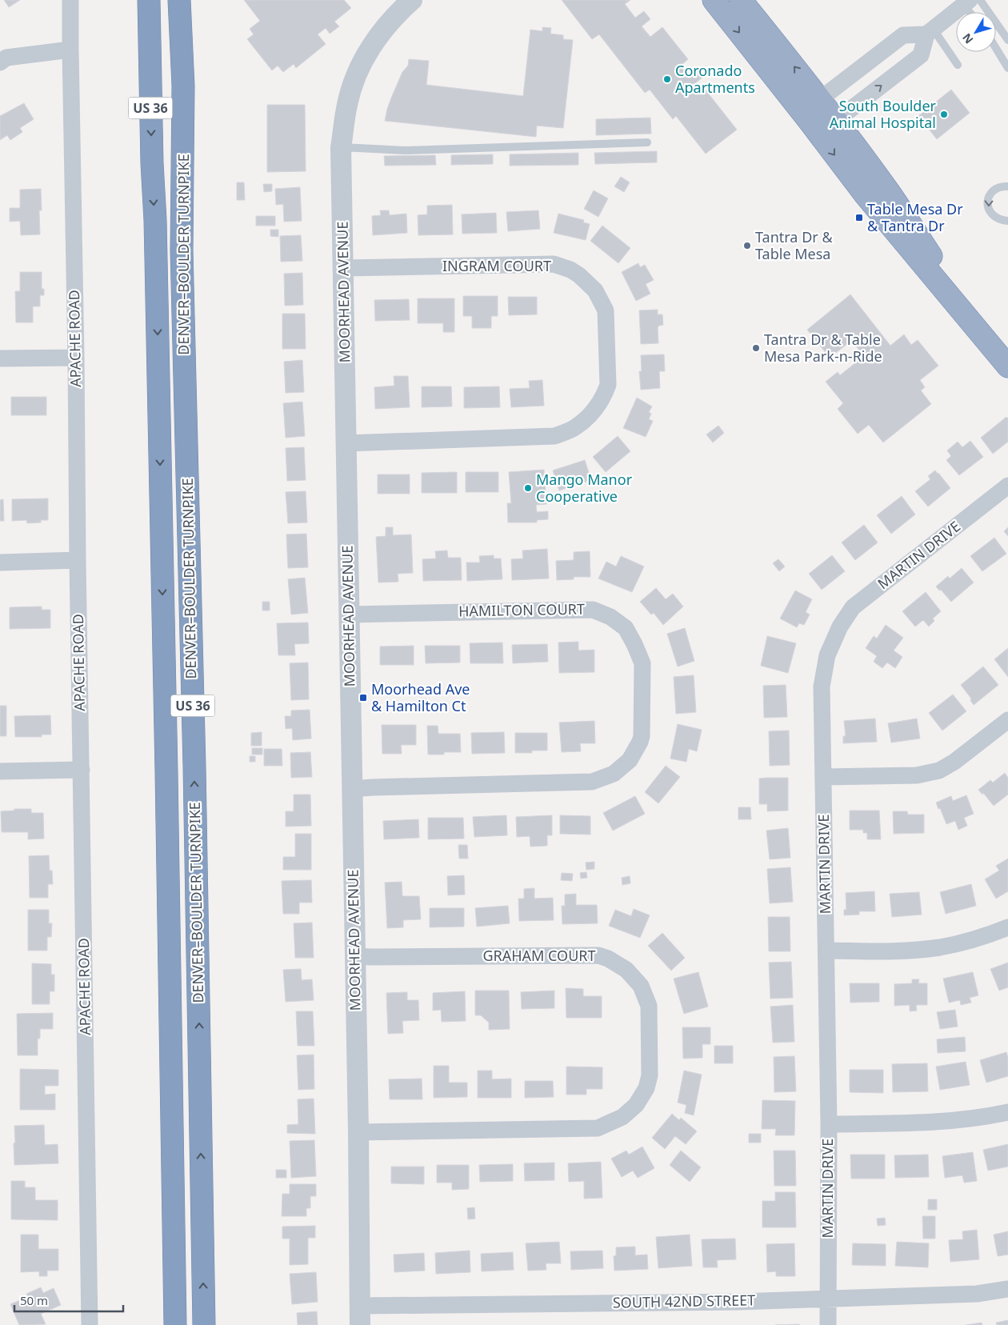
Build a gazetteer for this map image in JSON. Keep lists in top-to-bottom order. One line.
{"streets":{"highway":["US 36","DENVER–BOULDER TURNPIKE"],"street":["INGRAM COURT","MOORHEAD AVENUE","APACHE ROAD","MARTIN DRIVE","HAMILTON COURT","GRAHAM COURT","SOUTH 42ND STREET"]},"crossings":[["INGRAM COURT","MOORHEAD AVENUE"],["MOORHEAD AVENUE","HAMILTON COURT"],["MOORHEAD AVENUE","GRAHAM COURT"],["MOORHEAD AVENUE","SOUTH 42ND STREET"],["MARTIN DRIVE","SOUTH 42ND STREET"]],"places":{"other":["Coronado Apartments","South Boulder Animal Hospital","Tantra Dr & Table Mesa","Tantra Dr & Table Mesa Park-n-Ride","Mango Manor Cooperative"],"transit":["Table Mesa Dr & Tantra Dr","Moorhead Ave & Hamilton Ct"]},"scale_bar":"50 m","north":"bottom left"}
